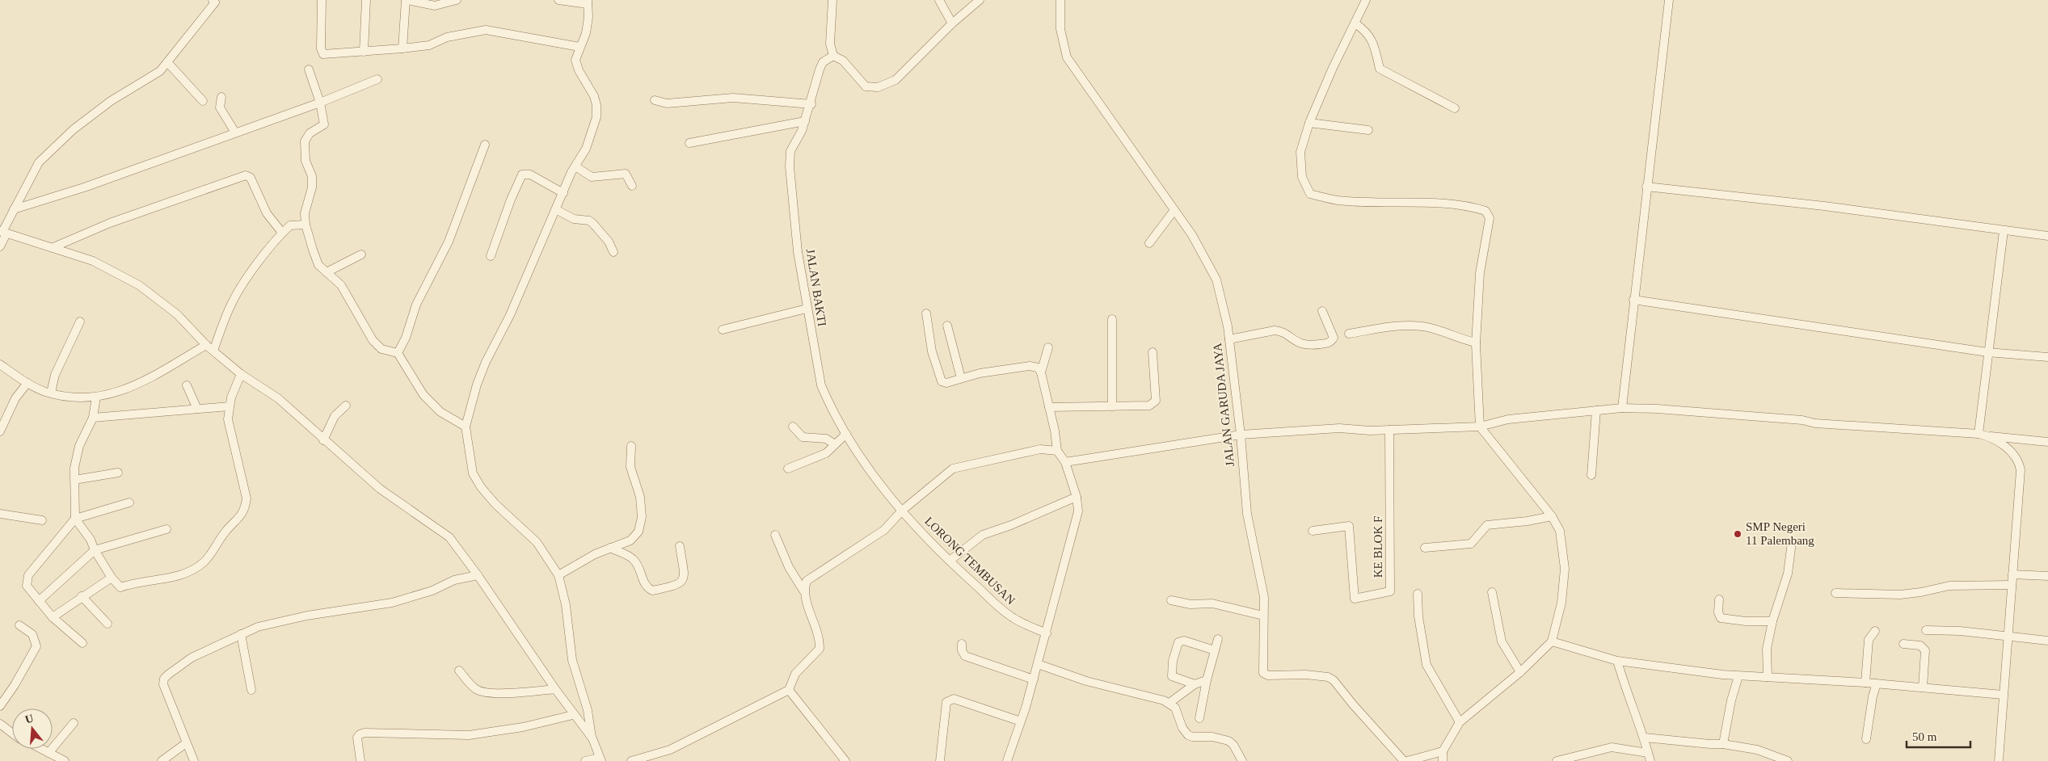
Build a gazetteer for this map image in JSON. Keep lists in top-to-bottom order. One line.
{"streets":{"street":["JALAN BAKTI","JALAN GARUDA JAYA","KE BLOK F","LORONG TEMBUSAN"]},"crossings":[["JALAN BAKTI","LORONG TEMBUSAN"]],"places":["SMP Negeri 11 Palembang"],"scale_bar":"50 m","north":"top"}
